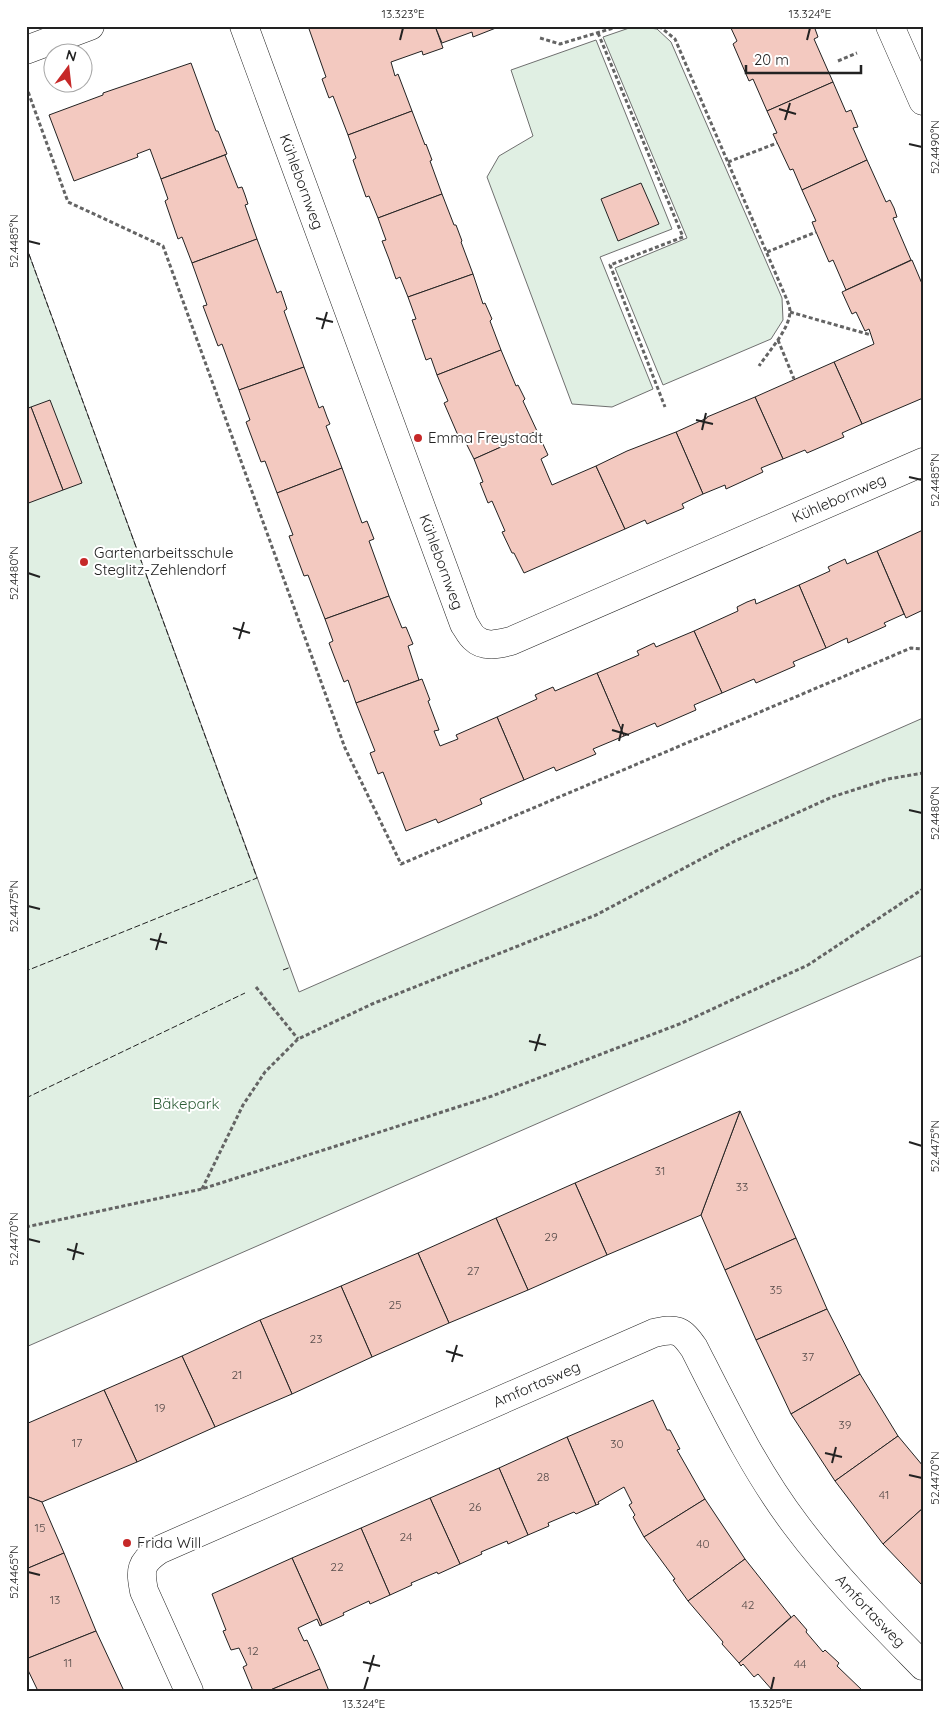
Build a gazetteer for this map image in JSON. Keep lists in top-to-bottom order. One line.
{"streets":{"street":["Kühlebornweg","Amfortasweg"]},"parks":["Bäkepark"],"places":["Emma Freystadt","Gartenarbeitsschule Steglitz-Zehlendorf","Frida Will"],"house_numbers":["31","33","29","27","35","25","23","37","21","19","39","17","30","28","41","26","15","24","40","22","13","42","12","11","44"],"scale_bar":"20 m","north":"top","coordinates":["13.323°E","13.324°E","52.4490°N","52.4485°N","52.4480°N","52.4475°N","52.4470°N","52.4465°N","13.325°E"]}
